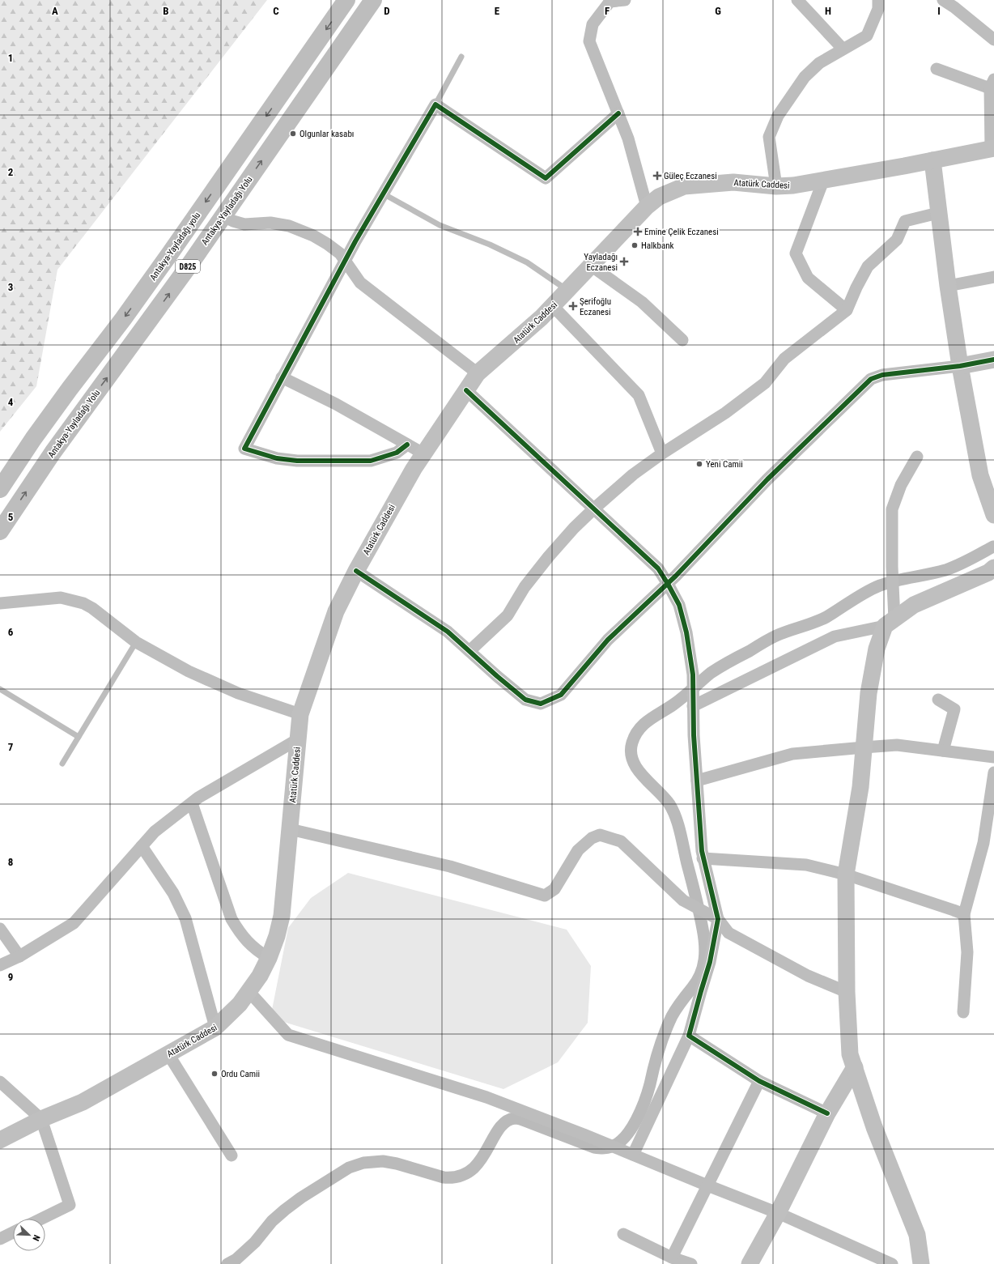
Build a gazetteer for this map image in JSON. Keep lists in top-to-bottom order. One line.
{"streets":{"highway":["Antakya-Yayladağı Yolu","Antakya-Yayladağı yolu","D825"],"main road":["Atatürk Caddesi"]},"one_way":["Antakya-Yayladağı Yolu","Antakya-Yayladağı yolu"],"places":{"other":["Olgunlar kasabı","Halkbank","Yeni Camii","Ordu Camii"],"health":["Güleç Eczanesi","Emine Çelik Eczanesi","Yayladağı Eczanesi","Şerifoğlu Eczanesi"]},"north":"bottom right","grid":{"columns":["A","B","C","D","E","F","G","H","I"],"rows":["1","2","3","4","5","6","7","8","9"]}}
